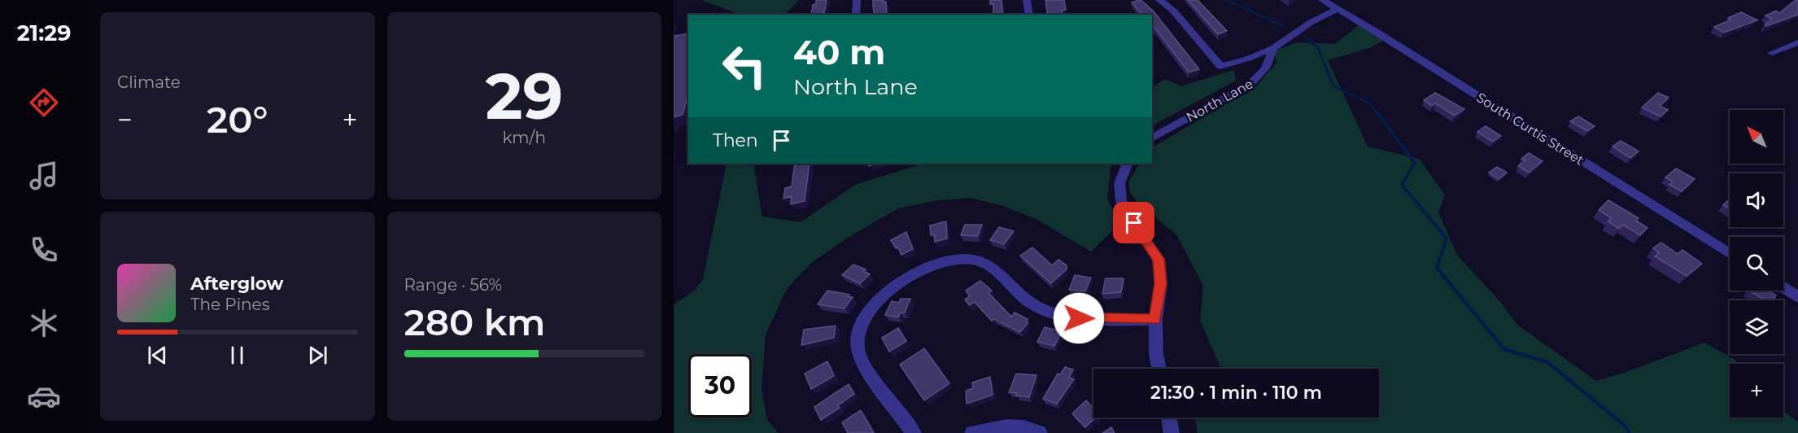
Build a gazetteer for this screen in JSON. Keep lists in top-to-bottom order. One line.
{"streets":{"street":["North Lane","South Curtis Street"]},"north":"top left","page":{"tabs":"21:29","tile":["Climate",["29","km/h"],["Range · 56%","280 km"]],"turn":["40 m","North Lane"],"heat":["−","20°","+"],"map_buttons":"+","then":"Then","song":["Afterglow","The Pines"],"limit":"30","trip":"21:30 · 1 min · 110 m"}}
